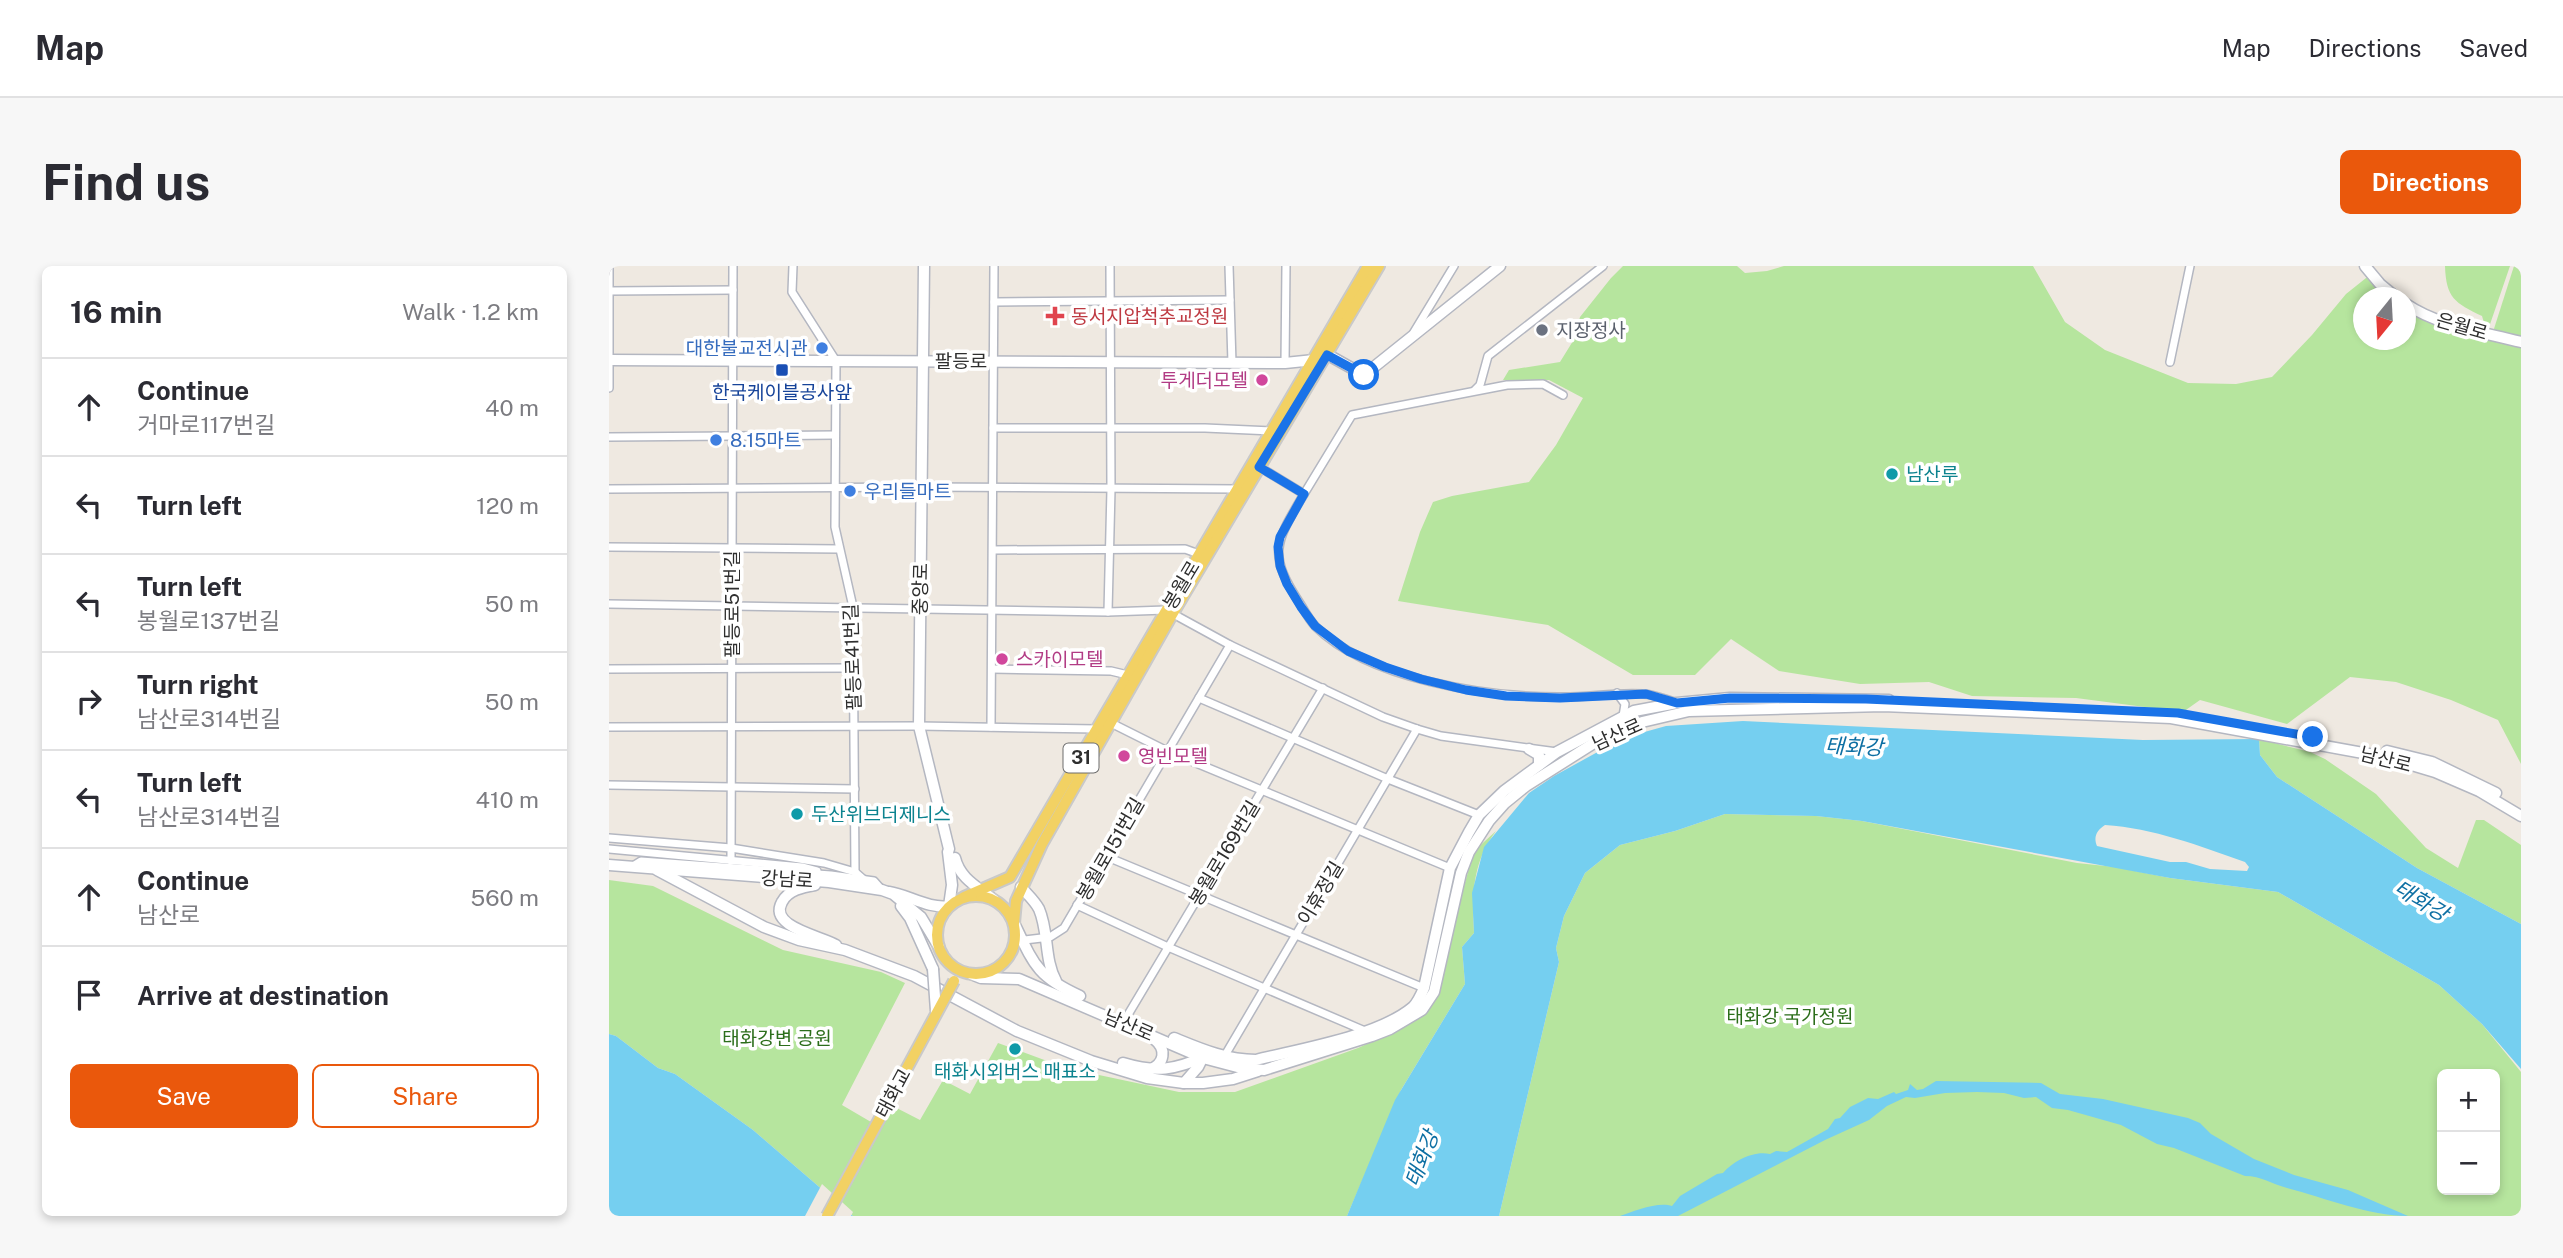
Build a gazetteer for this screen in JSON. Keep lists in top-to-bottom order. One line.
{"streets":{"main road":["은월로","팔등로","봉월로","중앙로","남산로","31","강남로","태화교"],"street":["팔등로51번길","팔등로41번길","봉월로151번길","봉월로169번길","이휴정길"]},"crossings":[["팔등로","봉월로"],["팔등로","중앙로"],["팔등로","팔등로51번길"],["팔등로","팔등로41번길"],["중앙로","남산로"],["중앙로","강남로"],["중앙로","태화교"],["남산로","봉월로169번길"],["남산로","강남로"],["남산로","이휴정길"],["남산로","태화교"],["강남로","태화교"]],"water":["태화강"],"parks":["태화강 국가정원","태화강변 공원"],"places":{"health":["동서지압척추교정원"],"other":["지장정사","대한불교전시관","투게더모텔","8.15마트","남산루","우리들마트","스카이모텔","영빈모텔","두산위브더제니스","태화시외버스 매표소"],"transit":["한국케이블공사앞"]},"north":"bottom","page":{"header":"Map","nav":["Map","Directions","Saved"],"buttons":["Directions",["Save","Share"]],"title":"Find us","heading":["16 min","Walk · 1.2 km"],"list":[["Continue","거마로117번길","40 m"],["Turn left","120 m"],["Turn left","봉월로137번길","50 m"],["Turn right","남산로314번길","50 m"],["Turn left","남산로314번길","410 m"],["Continue","남산로","560 m"],"Arrive at destination"],"map_buttons":["+","−"]}}
